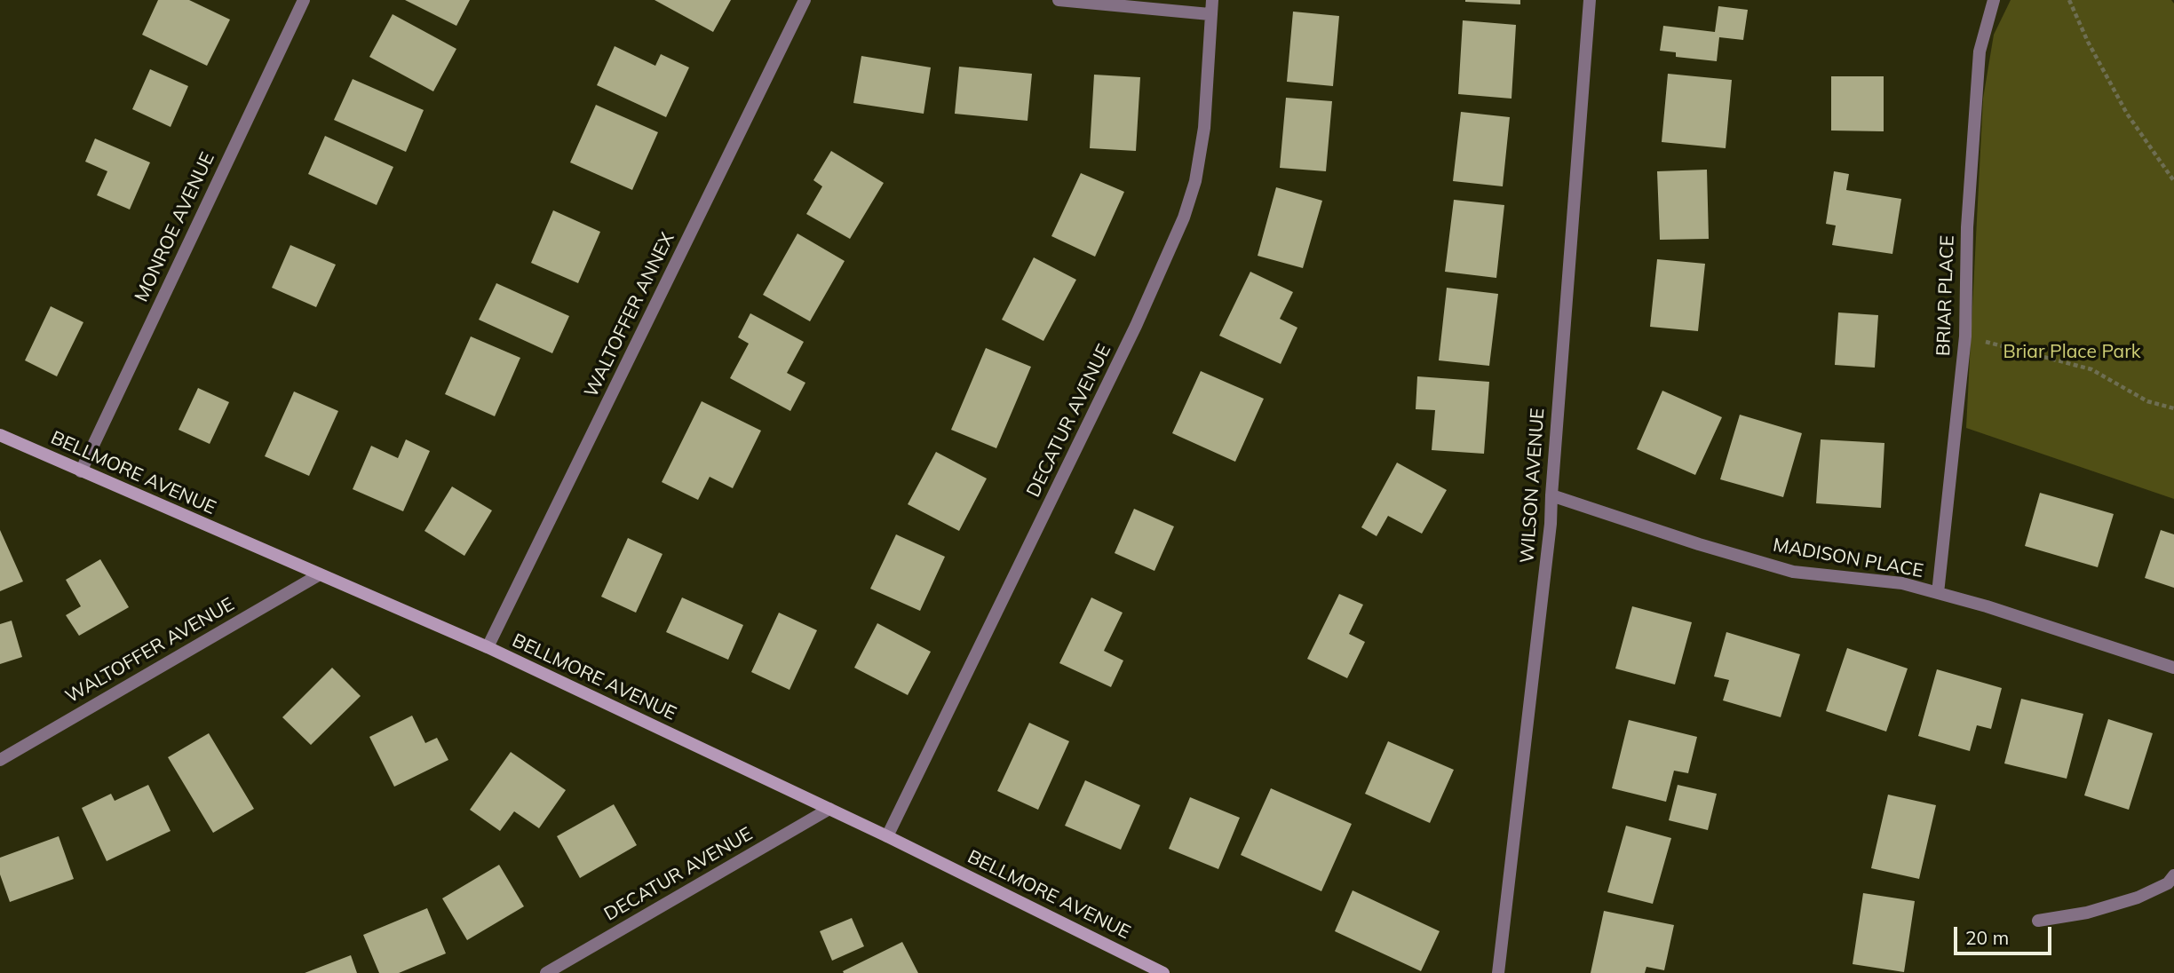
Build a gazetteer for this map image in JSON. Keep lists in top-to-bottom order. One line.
{"streets":{"main road":["BELLMORE AVENUE"],"street":["MONROE AVENUE","BRIAR PLACE","WALTOFFER ANNEX","DECATUR AVENUE","WILSON AVENUE","MADISON PLACE","WALTOFFER AVENUE"]},"crossings":[["MONROE AVENUE","BELLMORE AVENUE"],["BRIAR PLACE","MADISON PLACE"],["WALTOFFER ANNEX","BELLMORE AVENUE"],["DECATUR AVENUE","BELLMORE AVENUE"],["BELLMORE AVENUE","WALTOFFER AVENUE"],["WILSON AVENUE","MADISON PLACE"]],"parks":["Briar Place Park"],"scale_bar":"20 m"}
